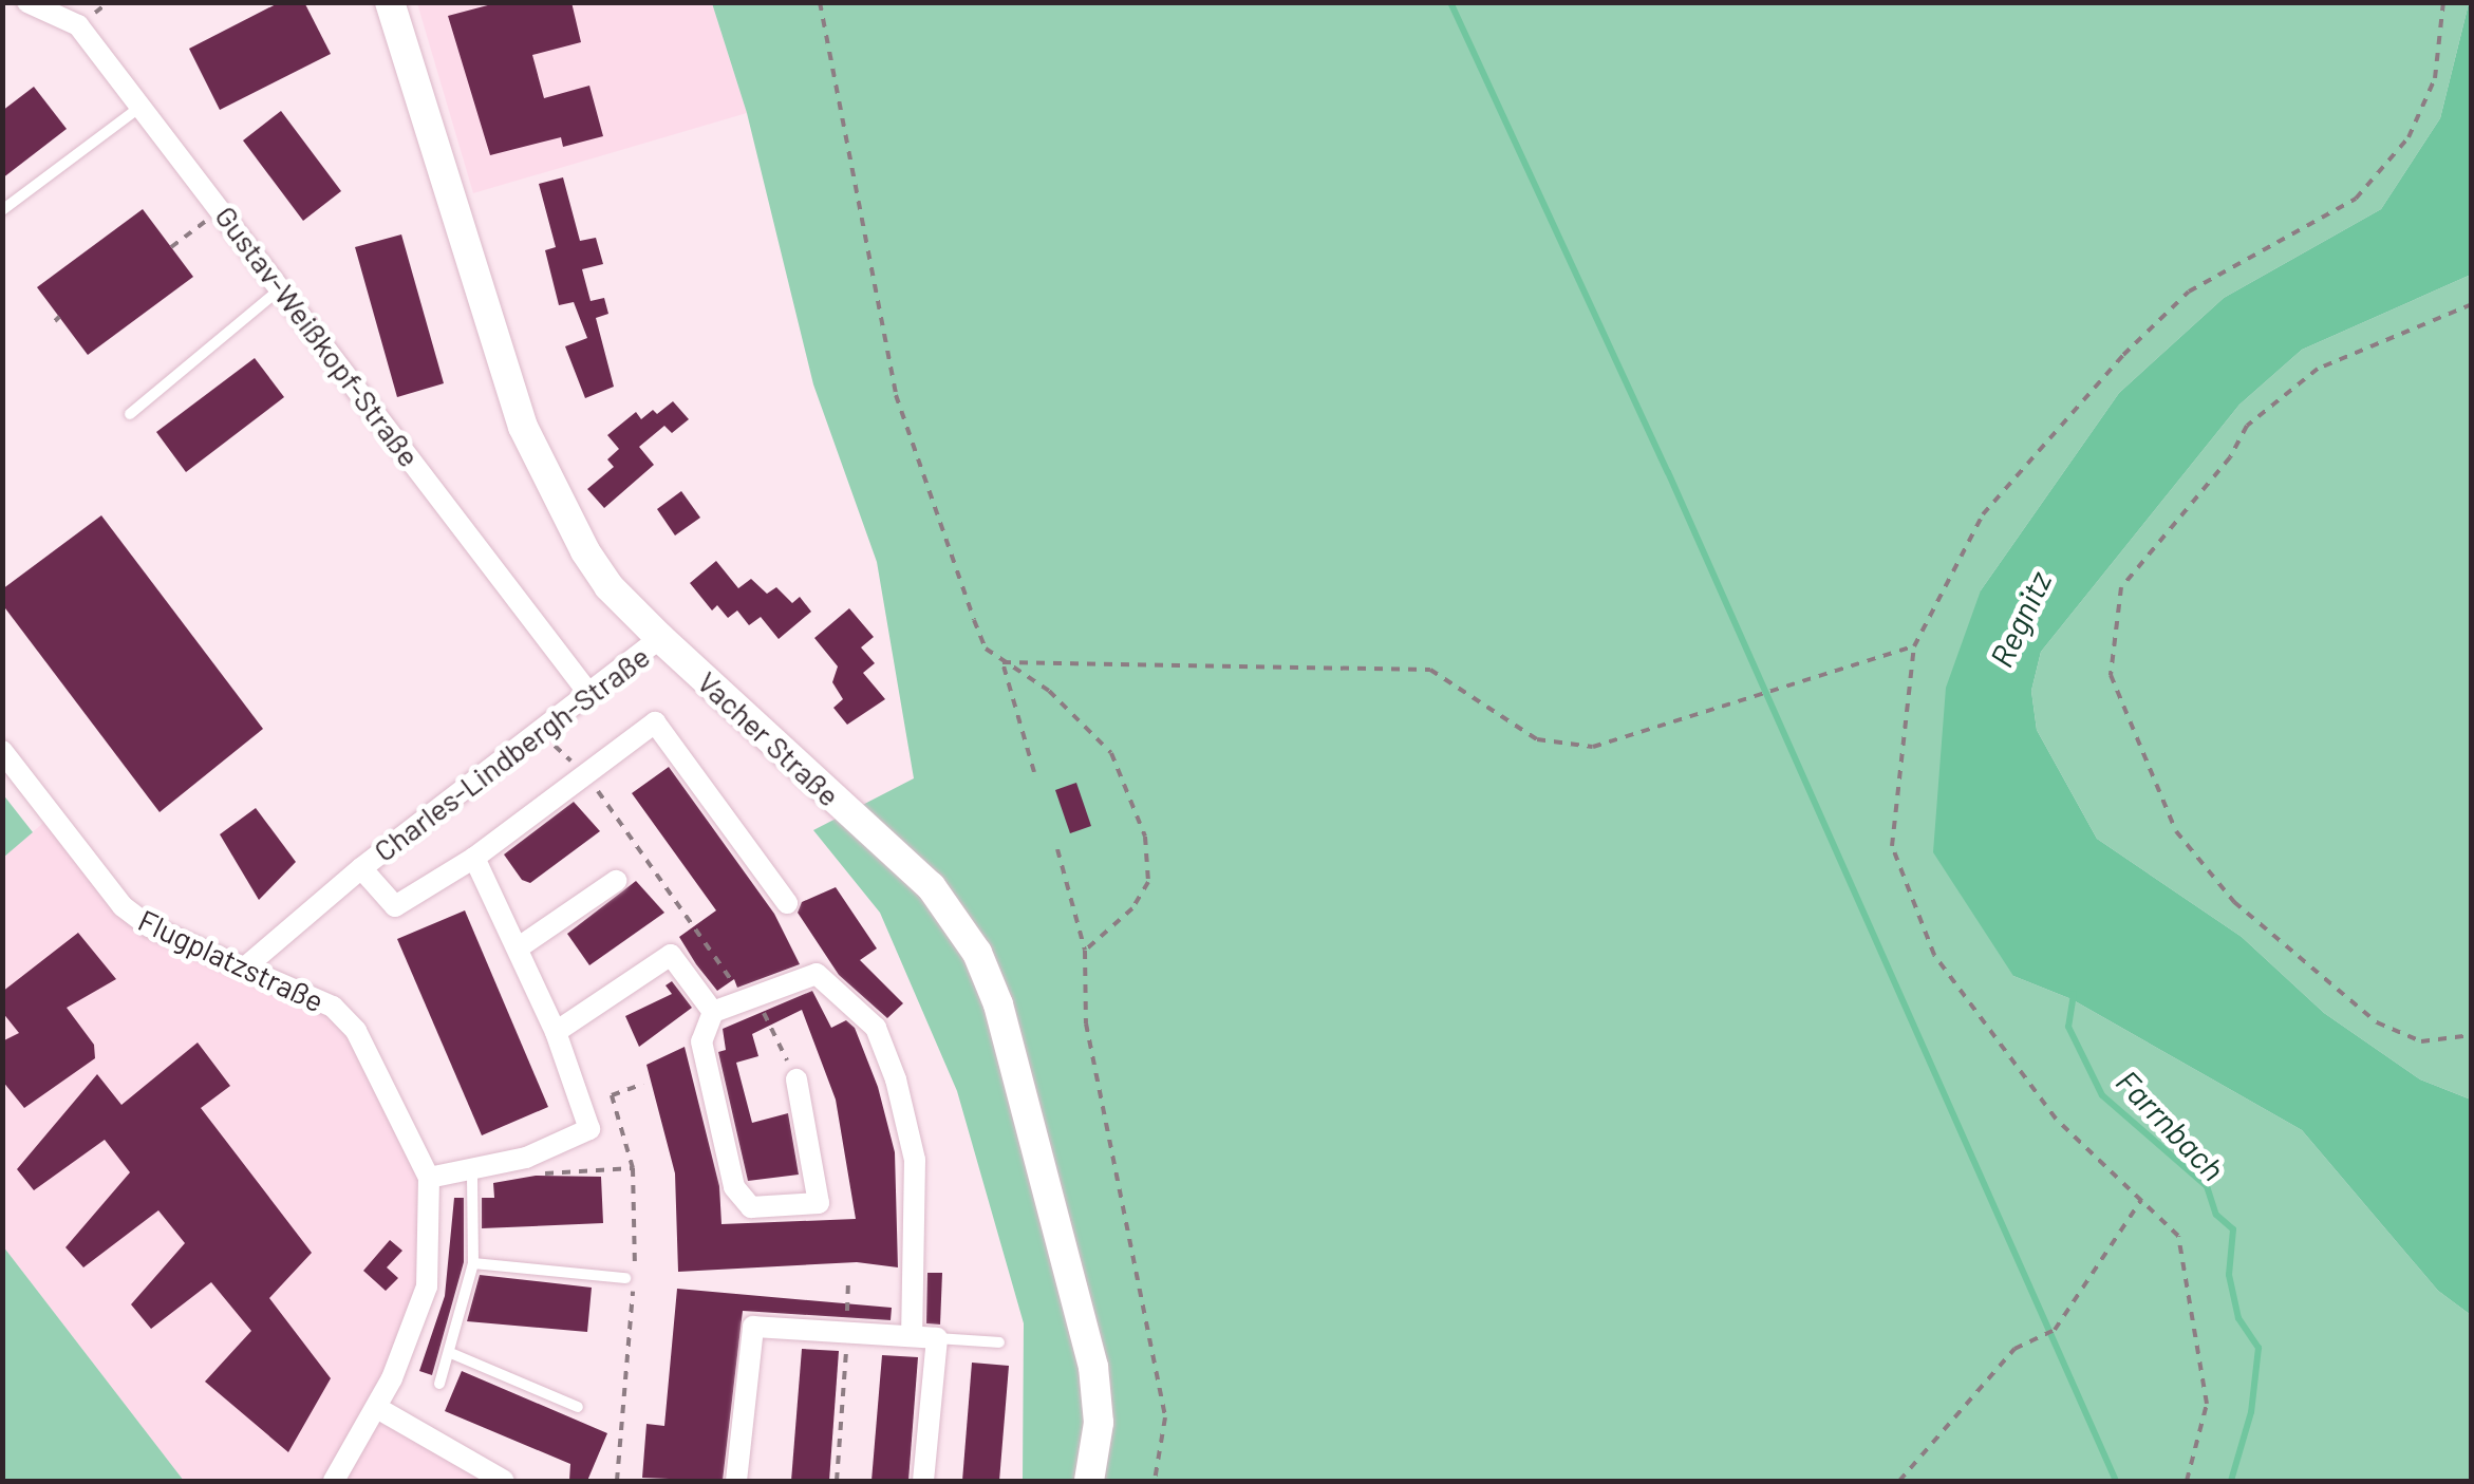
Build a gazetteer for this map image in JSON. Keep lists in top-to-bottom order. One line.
{"streets":{"street":["Gustav-Weißkopf-Straße","Vacher Straße","Charles-Lindbergh-Straße","Flugplatzstraße"]},"crossings":[["Gustav-Weißkopf-Straße","Charles-Lindbergh-Straße"],["Vacher Straße","Charles-Lindbergh-Straße"],["Charles-Lindbergh-Straße","Flugplatzstraße"]],"water":["Regnitz","Farrnbach"]}
